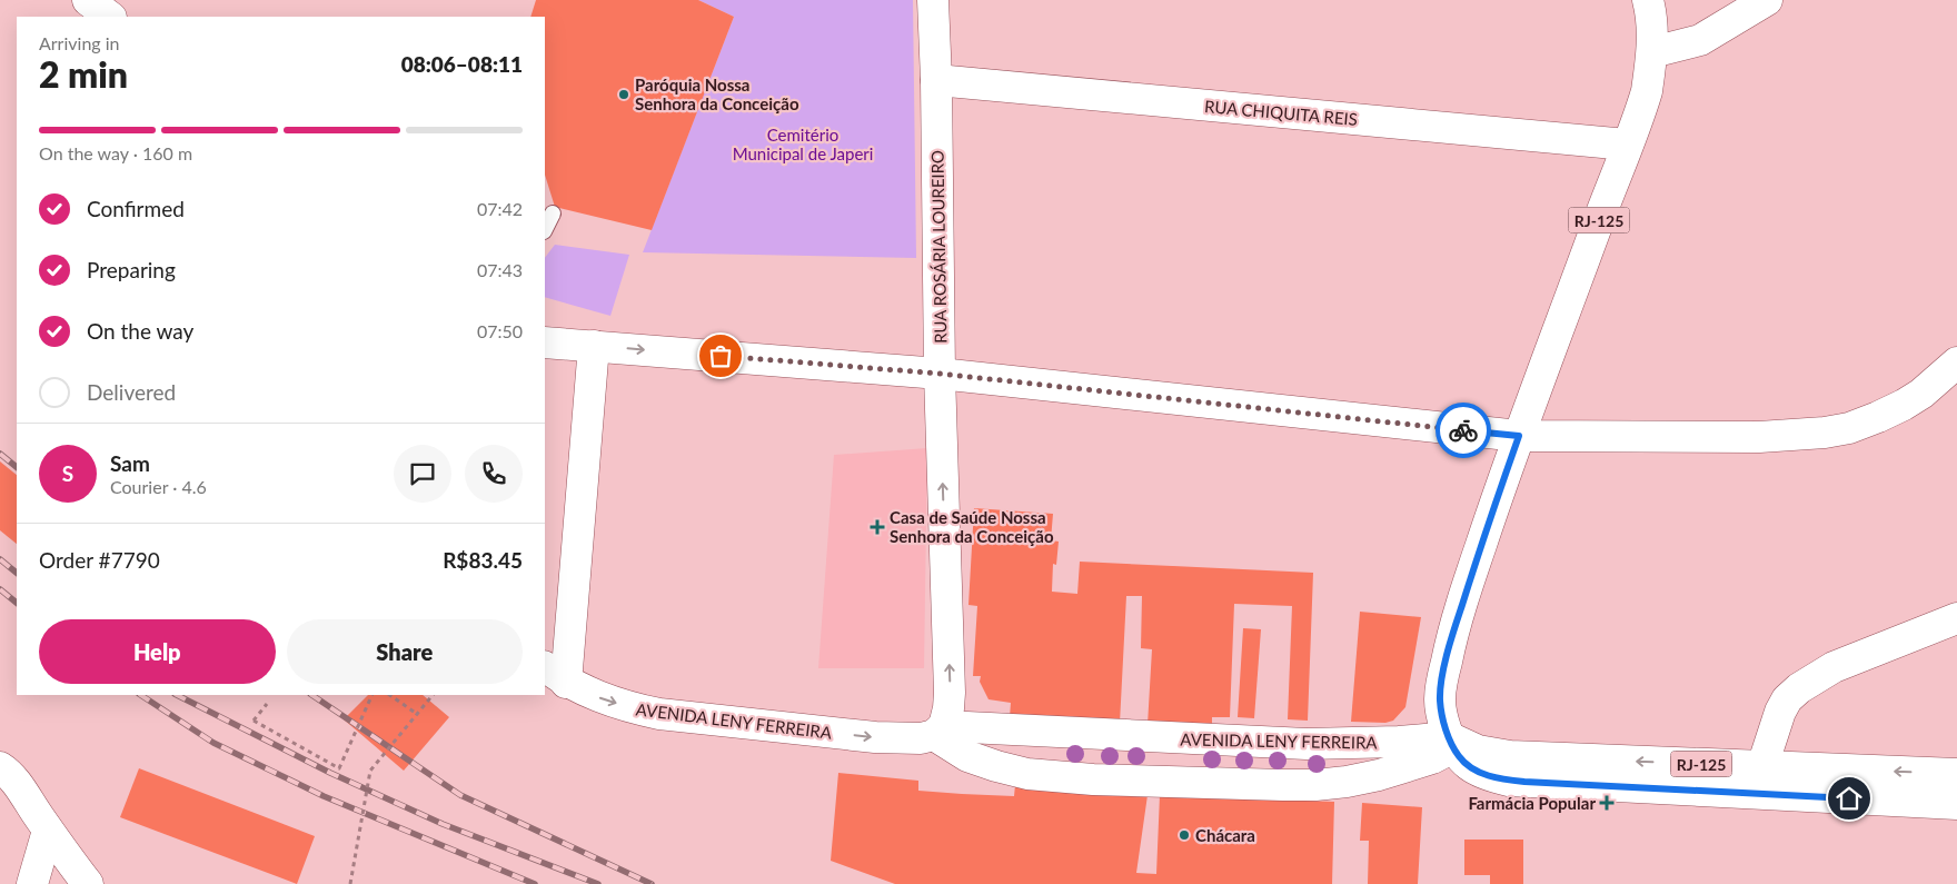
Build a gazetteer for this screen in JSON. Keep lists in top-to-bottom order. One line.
{"streets":{"street":["RUA CHIQUITA REIS","RJ-125","RUA ROSÁRIA LOUREIRO","AVENIDA LENY FERREIRA"]},"crossings":[["RUA CHIQUITA REIS","RJ-125"],["RUA CHIQUITA REIS","RUA ROSÁRIA LOUREIRO"],["RJ-125","AVENIDA LENY FERREIRA"],["RUA ROSÁRIA LOUREIRO","AVENIDA LENY FERREIRA"]],"one_way":["RUA ROSÁRIA LOUREIRO"],"parks":["Cemitério Municipal de Japeri"],"places":{"other":["Paróquia Nossa Senhora da Conceição","Chácara"],"health":["Casa de Saúde Nossa Senhora da Conceição","Farmácia Popular"]},"page":{"heading":["2 min","Arriving in","08:06–08:11"],"panel":["Sam","Courier · 4.6","Order #7790","R$83.45"],"bar":"On the way · 160 m","list":[["Confirmed","07:42"],["Preparing","07:43"],["On the way","07:50"],"Delivered"],"round":"S","buttons":["Help","Share"]}}
